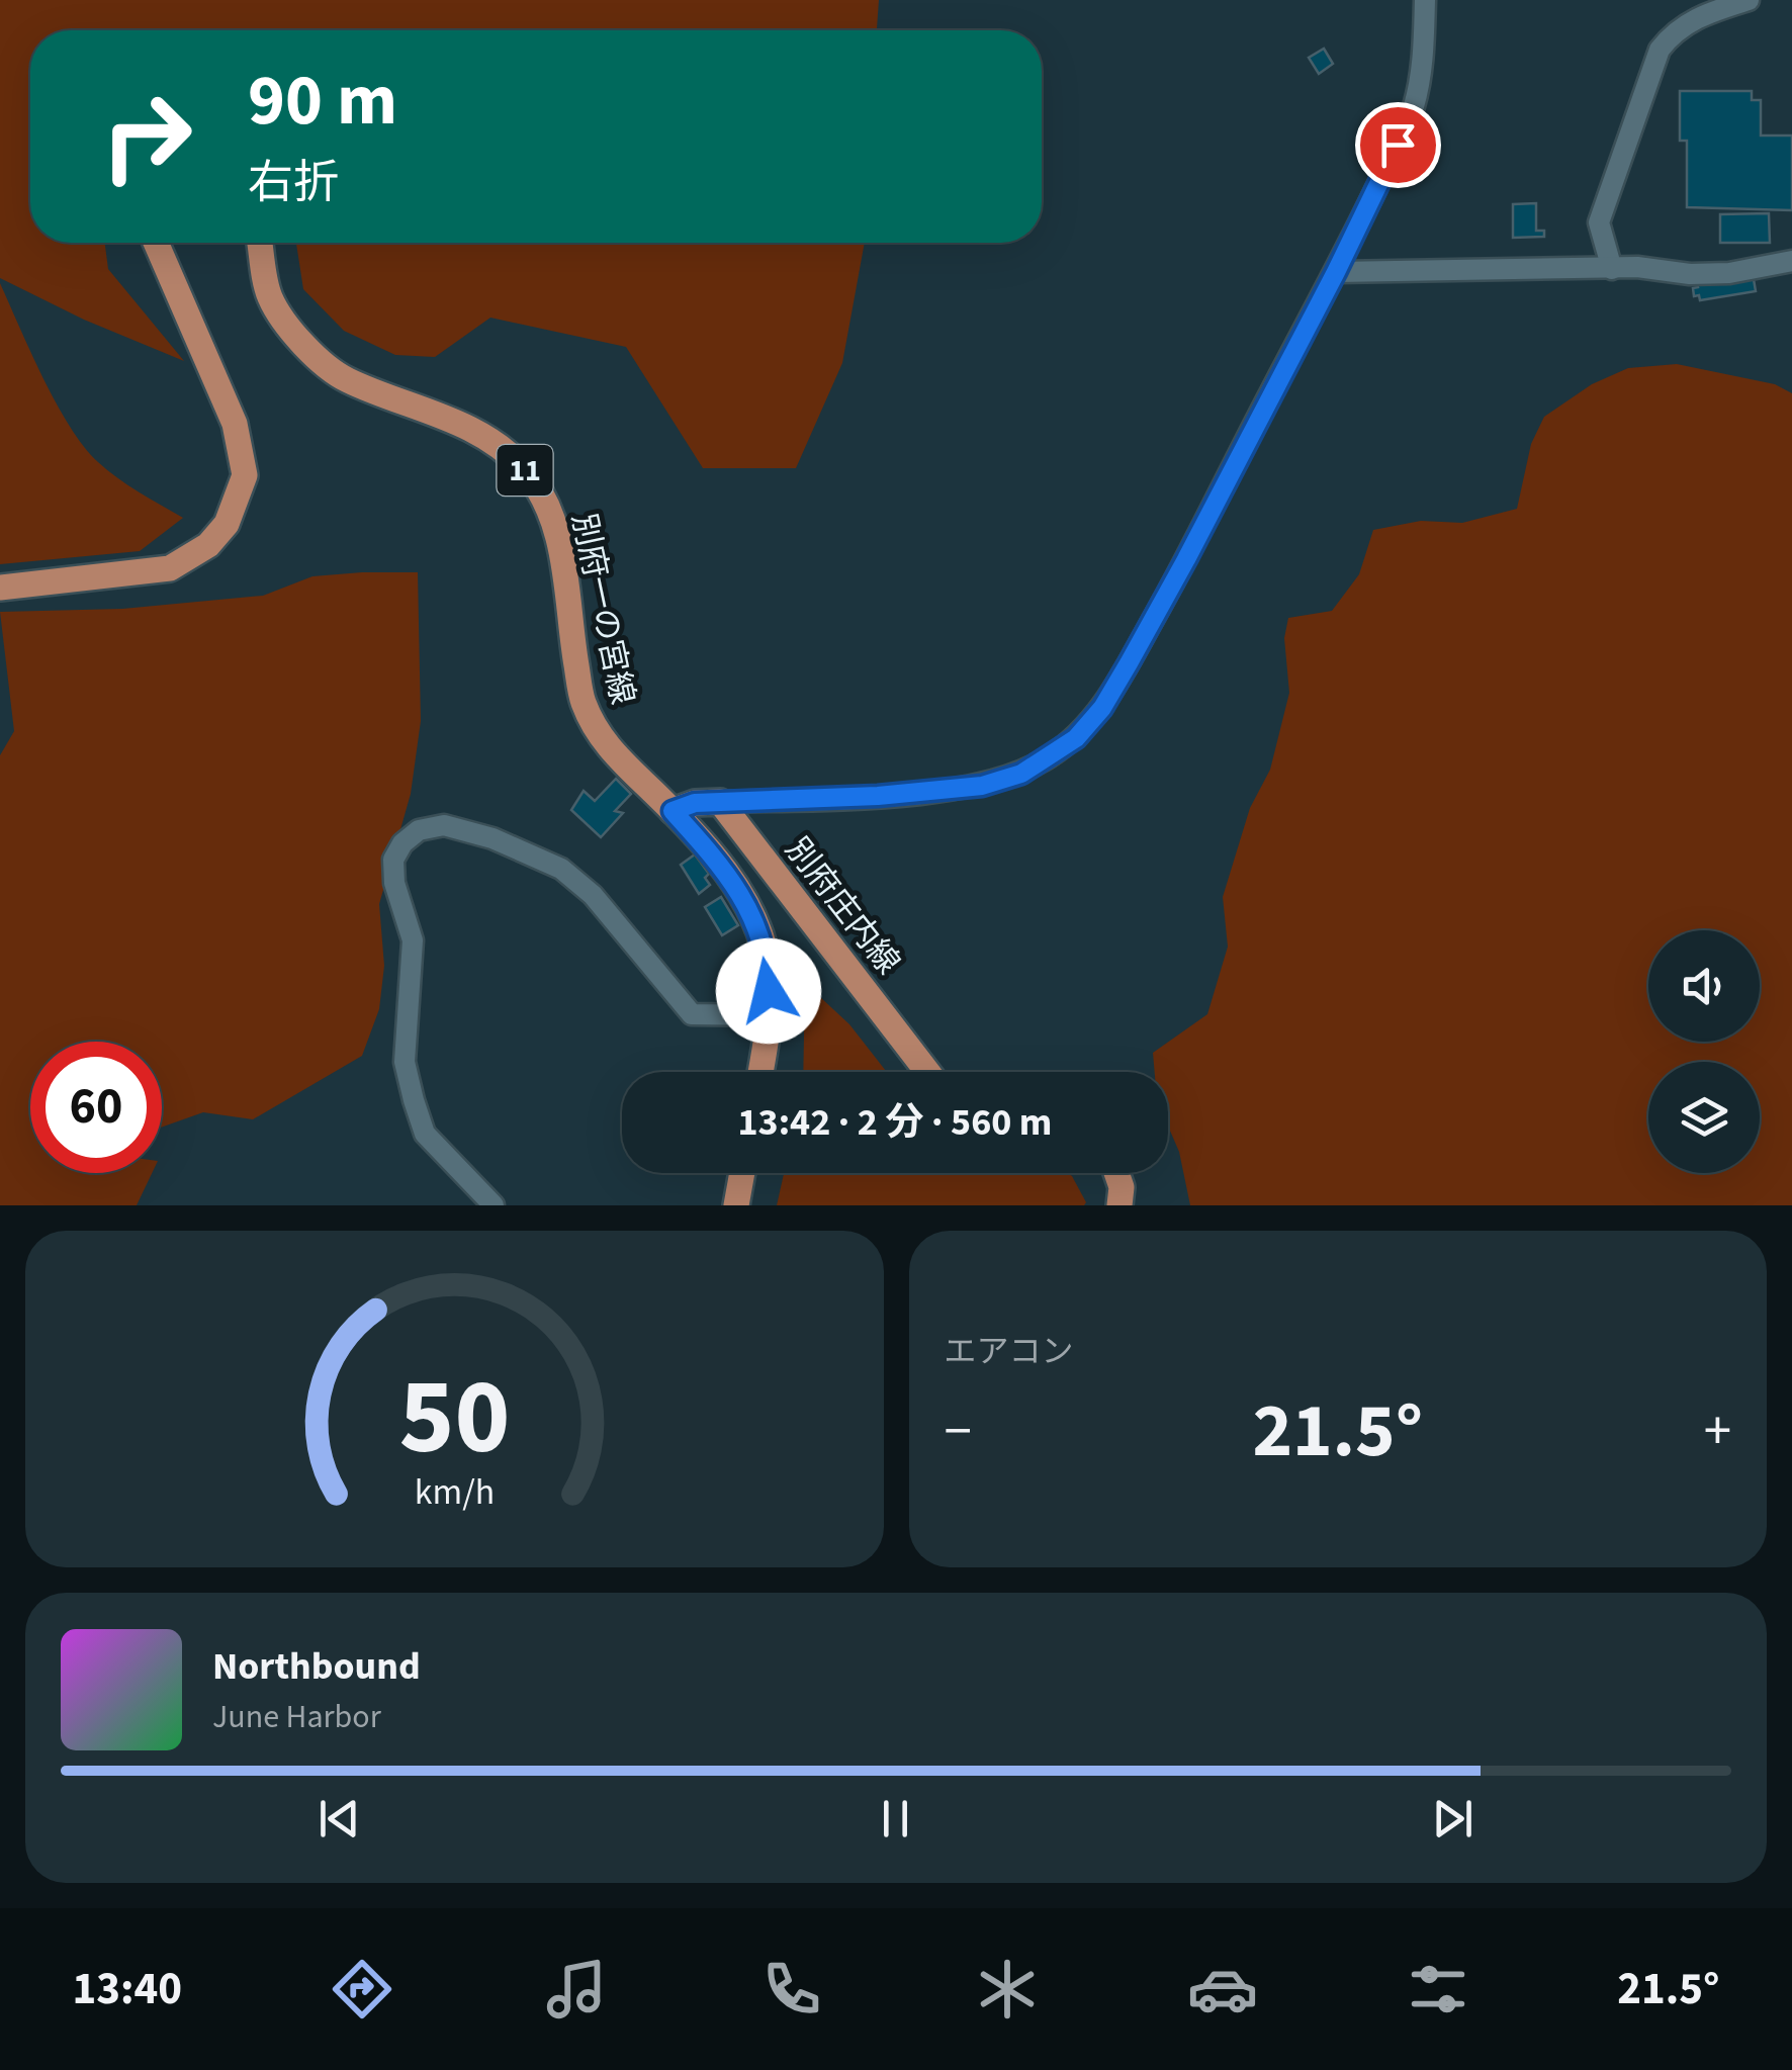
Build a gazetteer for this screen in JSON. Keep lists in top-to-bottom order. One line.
{"streets":{"main road":["11","別府一の宮線","別府庄内線"]},"page":{"turn":["90 m","右折"],"limit":"60","trip":"13:42 · 2 分 · 560 m","tile":"エアコン","heat":["−","21.5°","+"],"song":["Northbound","June Harbor"],"tabs":["13:40","21.5°"],"gauge":["50","km/h"]}}
